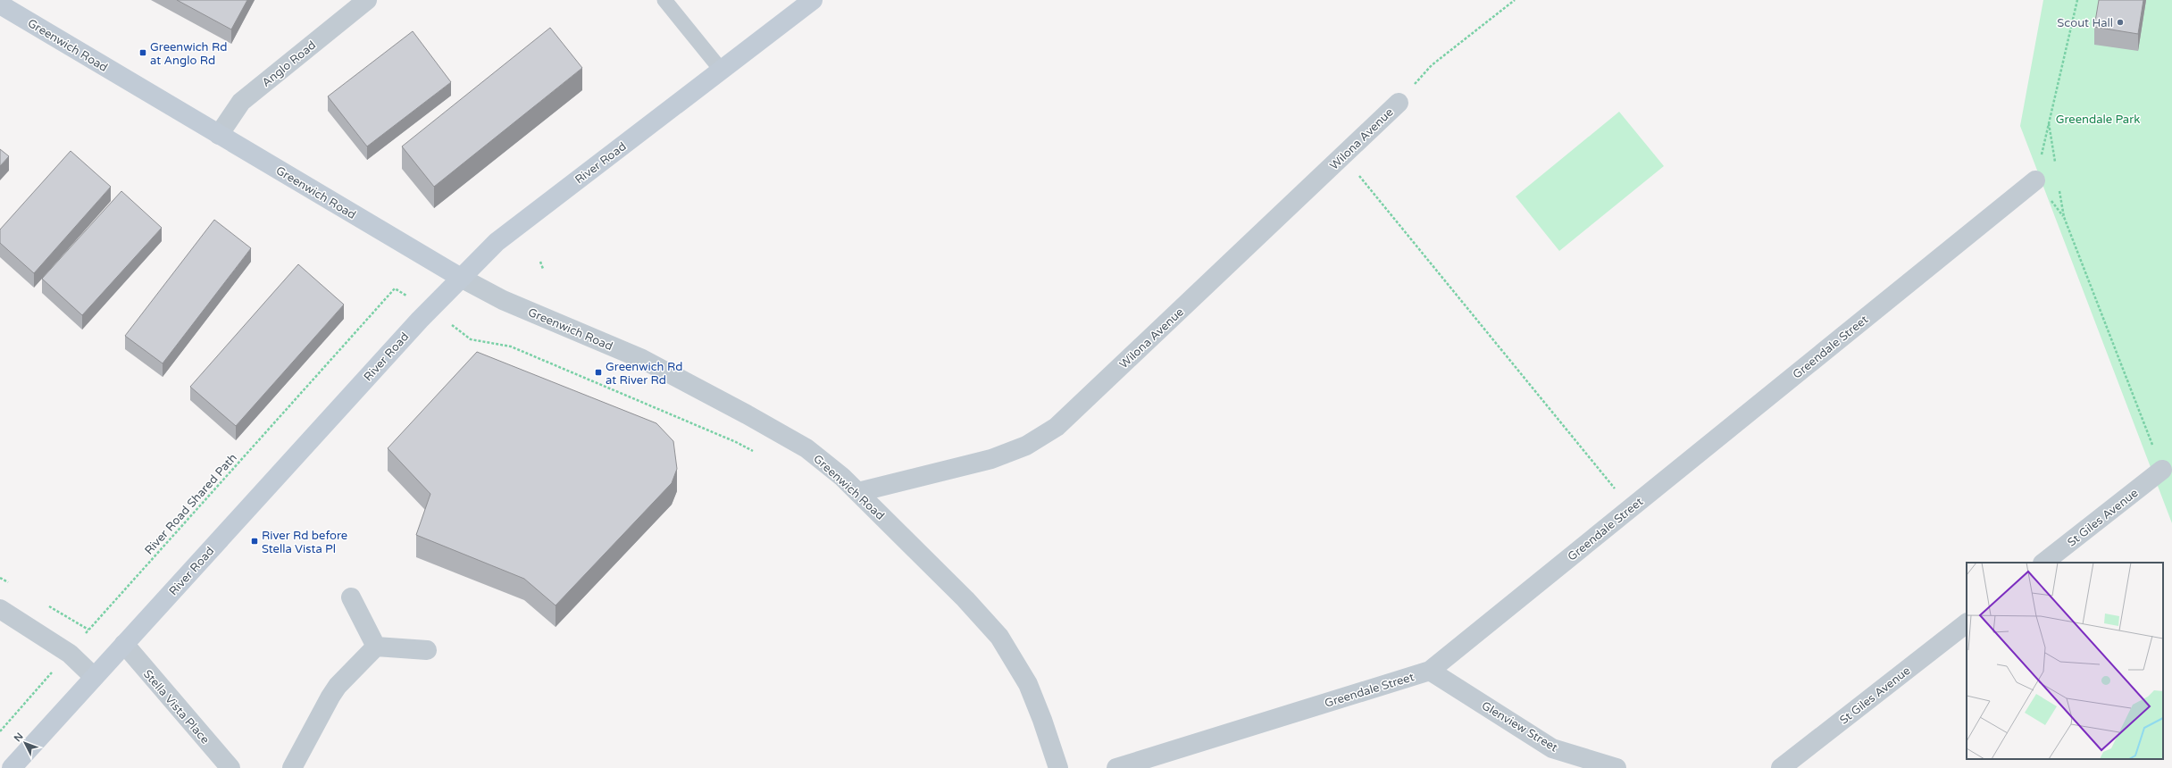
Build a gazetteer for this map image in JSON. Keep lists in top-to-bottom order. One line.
{"streets":{"main road":["Greenwich Road","River Road"],"street":["Anglo Road","Wilona Avenue","Greendale Street","St Giles Avenue","Stella Vista Place","Glenview Street"],"path":["River Road Shared Path"]},"crossings":[["Greenwich Road","Anglo Road"],["Greenwich Road","Wilona Avenue"],["Greenwich Road","River Road"],["River Road","River Road Shared Path"],["River Road","Stella Vista Place"],["Greendale Street","Glenview Street"]],"parks":["Greendale Park"],"places":{"other":["Scout Hall"],"transit":["Greenwich Rd at Anglo Rd","Greenwich Rd at River Rd","River Rd before Stella Vista Pl"]},"north":"top left"}
